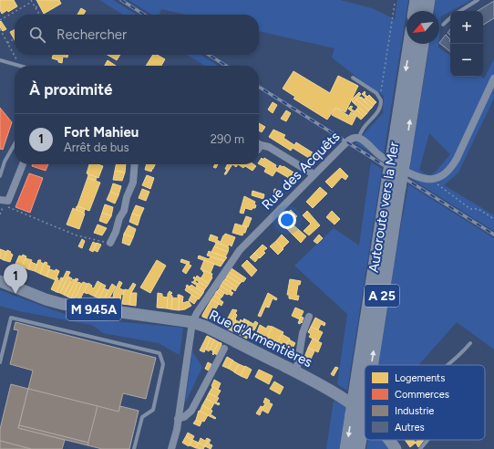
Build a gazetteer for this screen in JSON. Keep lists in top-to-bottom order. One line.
{"streets":{"highway":["Autoroute vers la Mer","A 25"],"main road":["M 945A","Rue d'Armentières"],"street":["Rue des Acquêts"]},"crossings":[["Rue des Acquêts","Rue d'Armentières"],["Autoroute vers la Mer","A 25"]],"legend":["Logements","Commerces","Industrie","Autres"],"north":"bottom left","page":{"map_buttons":["+","−"],"search":"Rechercher","heading":"À proximité","list":[{"mark":"1","name":"Fort Mahieu","note":"Arrêt de bus","value":"290 m"}],"pins":"1"}}
